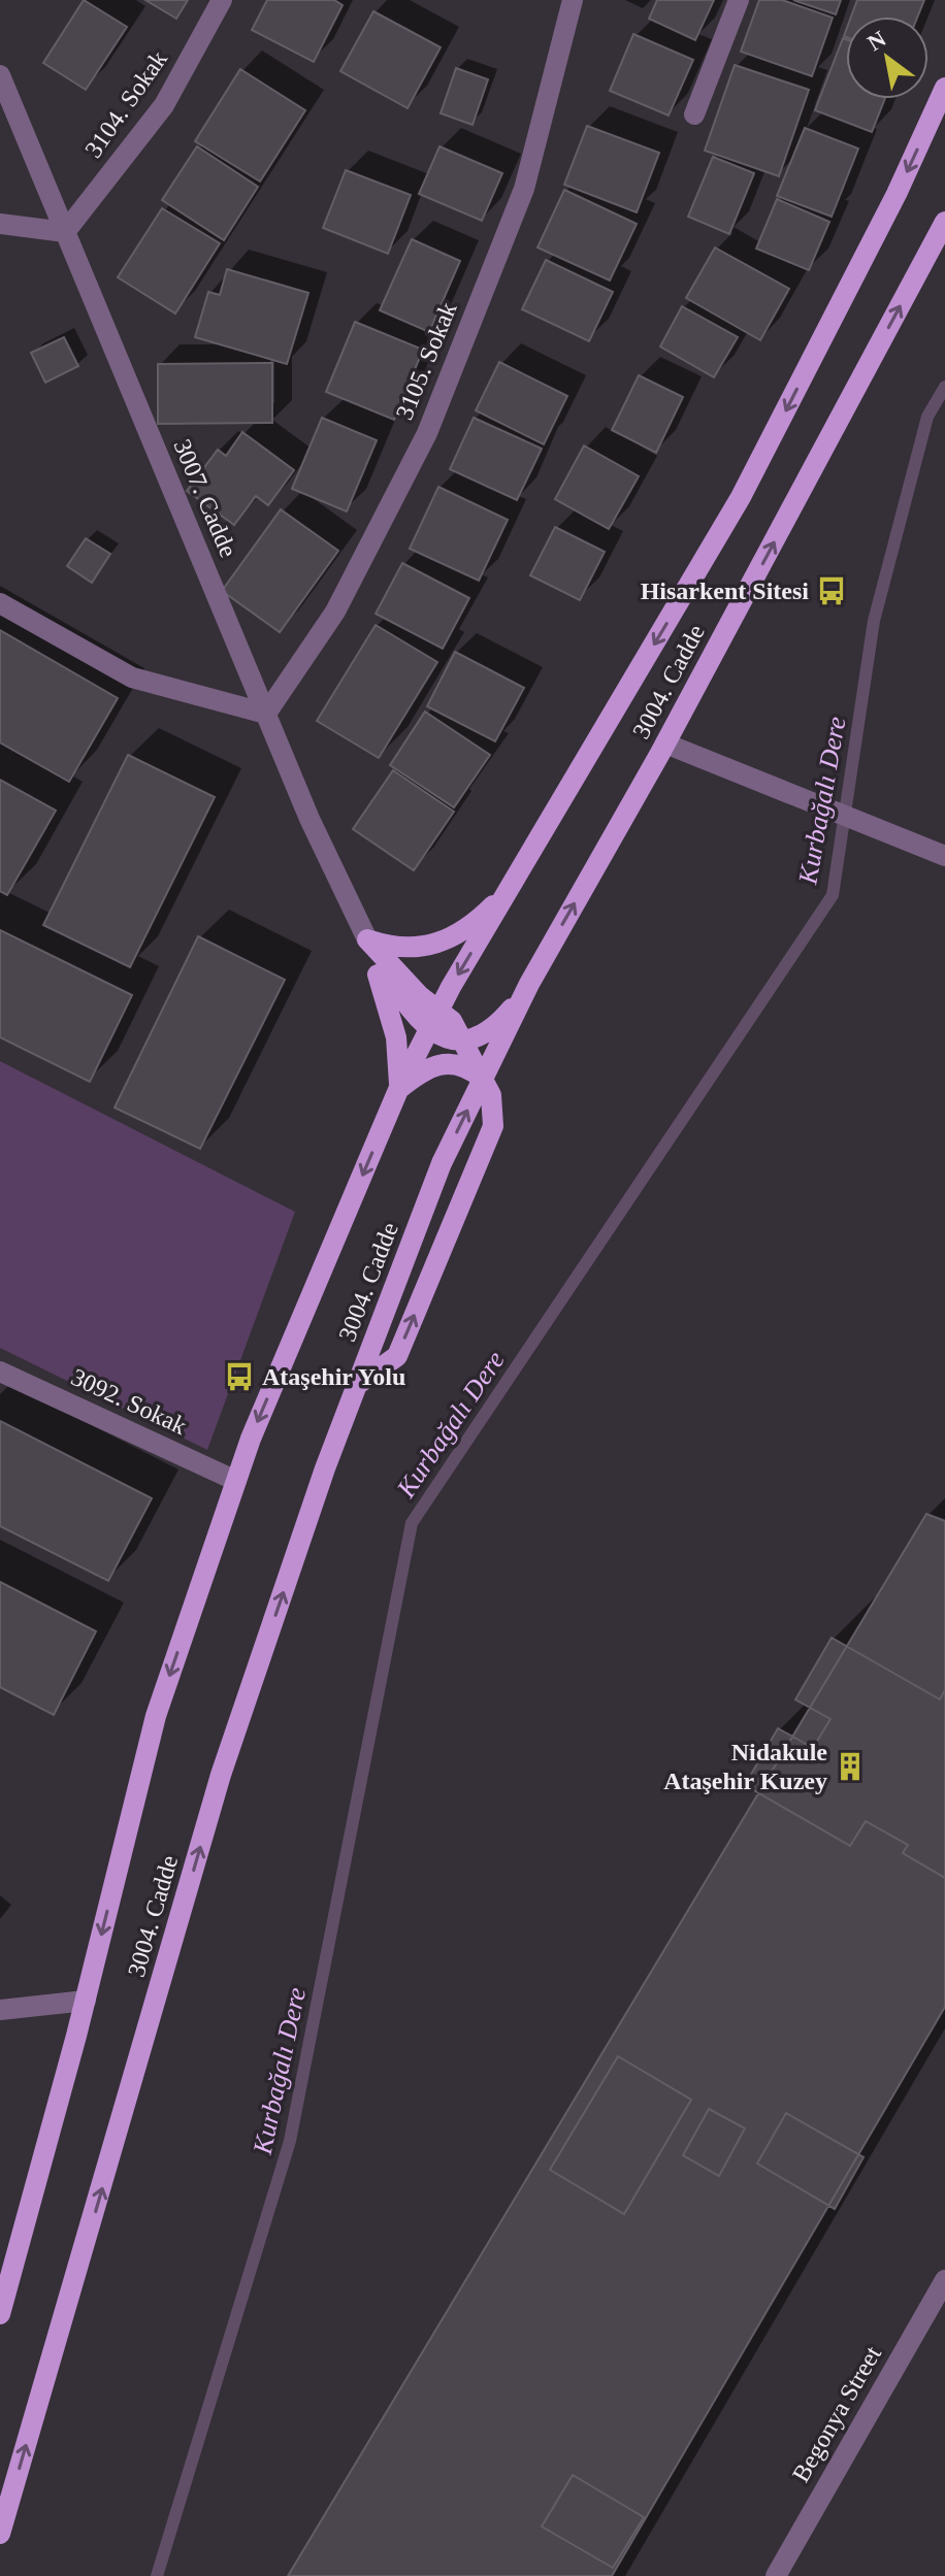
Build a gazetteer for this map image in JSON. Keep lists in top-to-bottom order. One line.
{"streets":{"main road":["3004. Cadde"],"street":["3104. Sokak","3105. Sokak","3007. Cadde","3092. Sokak","Begonya Street"]},"crossings":[["3104. Sokak","3007. Cadde"],["3105. Sokak","3007. Cadde"],["3004. Cadde","3092. Sokak"]],"water":["Kurbağalı Dere"],"places":{"bus stop":["Hisarkent Sitesi","Ataşehir Yolu"],"building":["Nidakule Ataşehir Kuzey"]},"north":"top left"}
